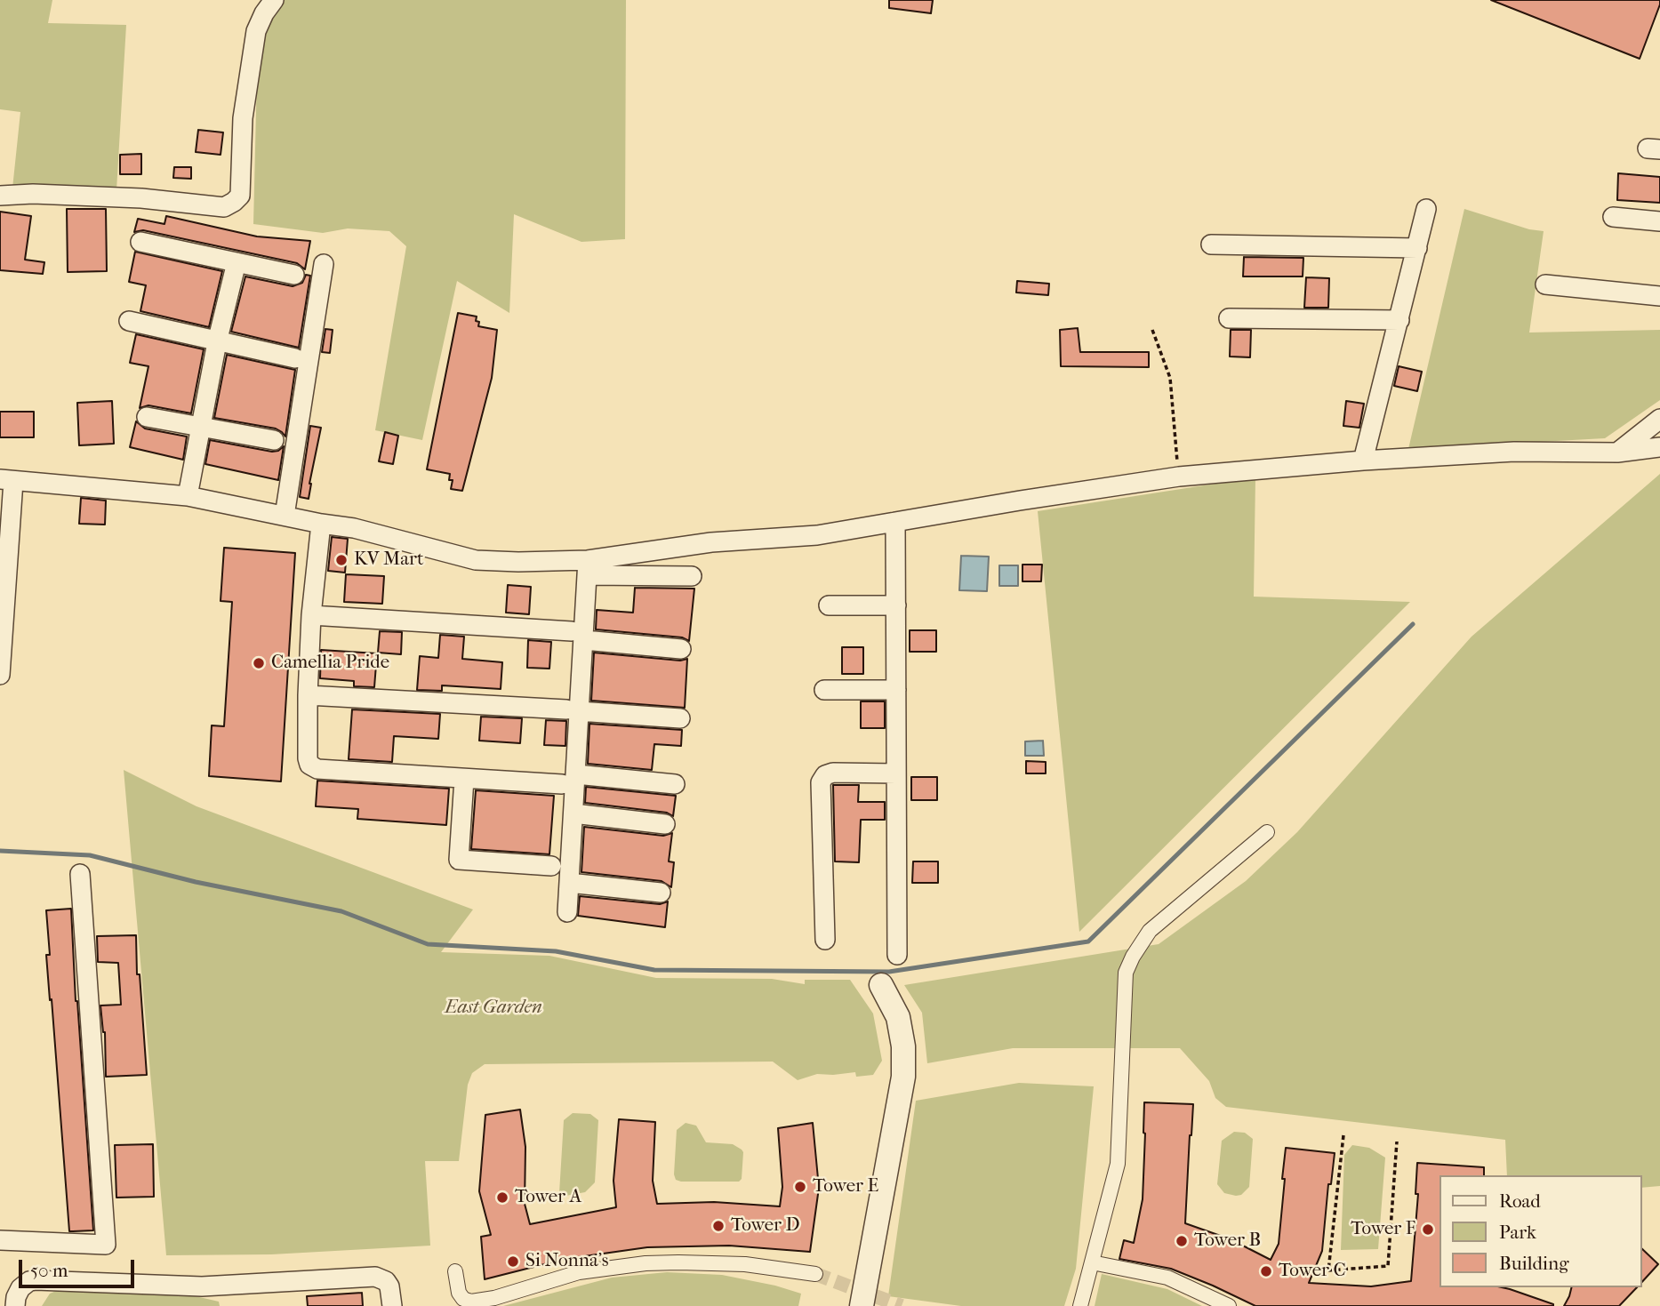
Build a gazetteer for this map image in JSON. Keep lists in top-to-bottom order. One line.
{"parks":["East Garden"],"places":["KV Mart","Camellia Pride","Tower E","Tower A","Tower D","Tower F","Tower B","Si Nonna's","Tower C"],"legend":["Road","Park","Building"],"scale_bar":"50 m"}
